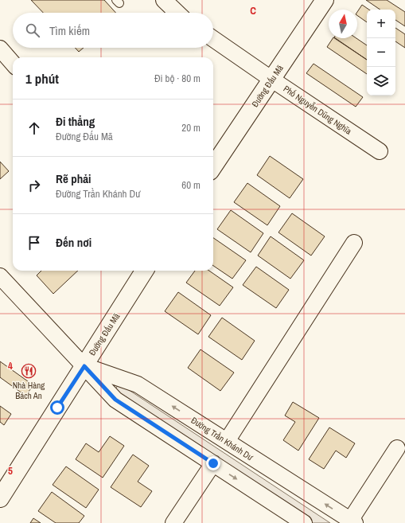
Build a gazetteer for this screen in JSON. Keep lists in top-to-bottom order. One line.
{"streets":{"street":["Đường Đấu Mã","Phố Nguyễn Dũng Nghĩa","Đường Trần Khánh Dư"]},"crossings":[["Đường Đấu Mã","Phố Nguyễn Dũng Nghĩa"],["Đường Đấu Mã","Đường Trần Khánh Dư"]],"places":{"restaurant":["Nhà Hàng Bách An"]},"north":"top","page":{"map_buttons":["+","−"],"search":"Tìm kiếm","heading":["1 phút","Đi bộ · 80 m"],"list":[["Đi thẳng","Đường Đấu Mã","20 m"],["Rẽ phải","Đường Trần Khánh Dư","60 m"],"Đến nơi"]},"grid":{"columns":["C"],"rows":["4","5"]}}
